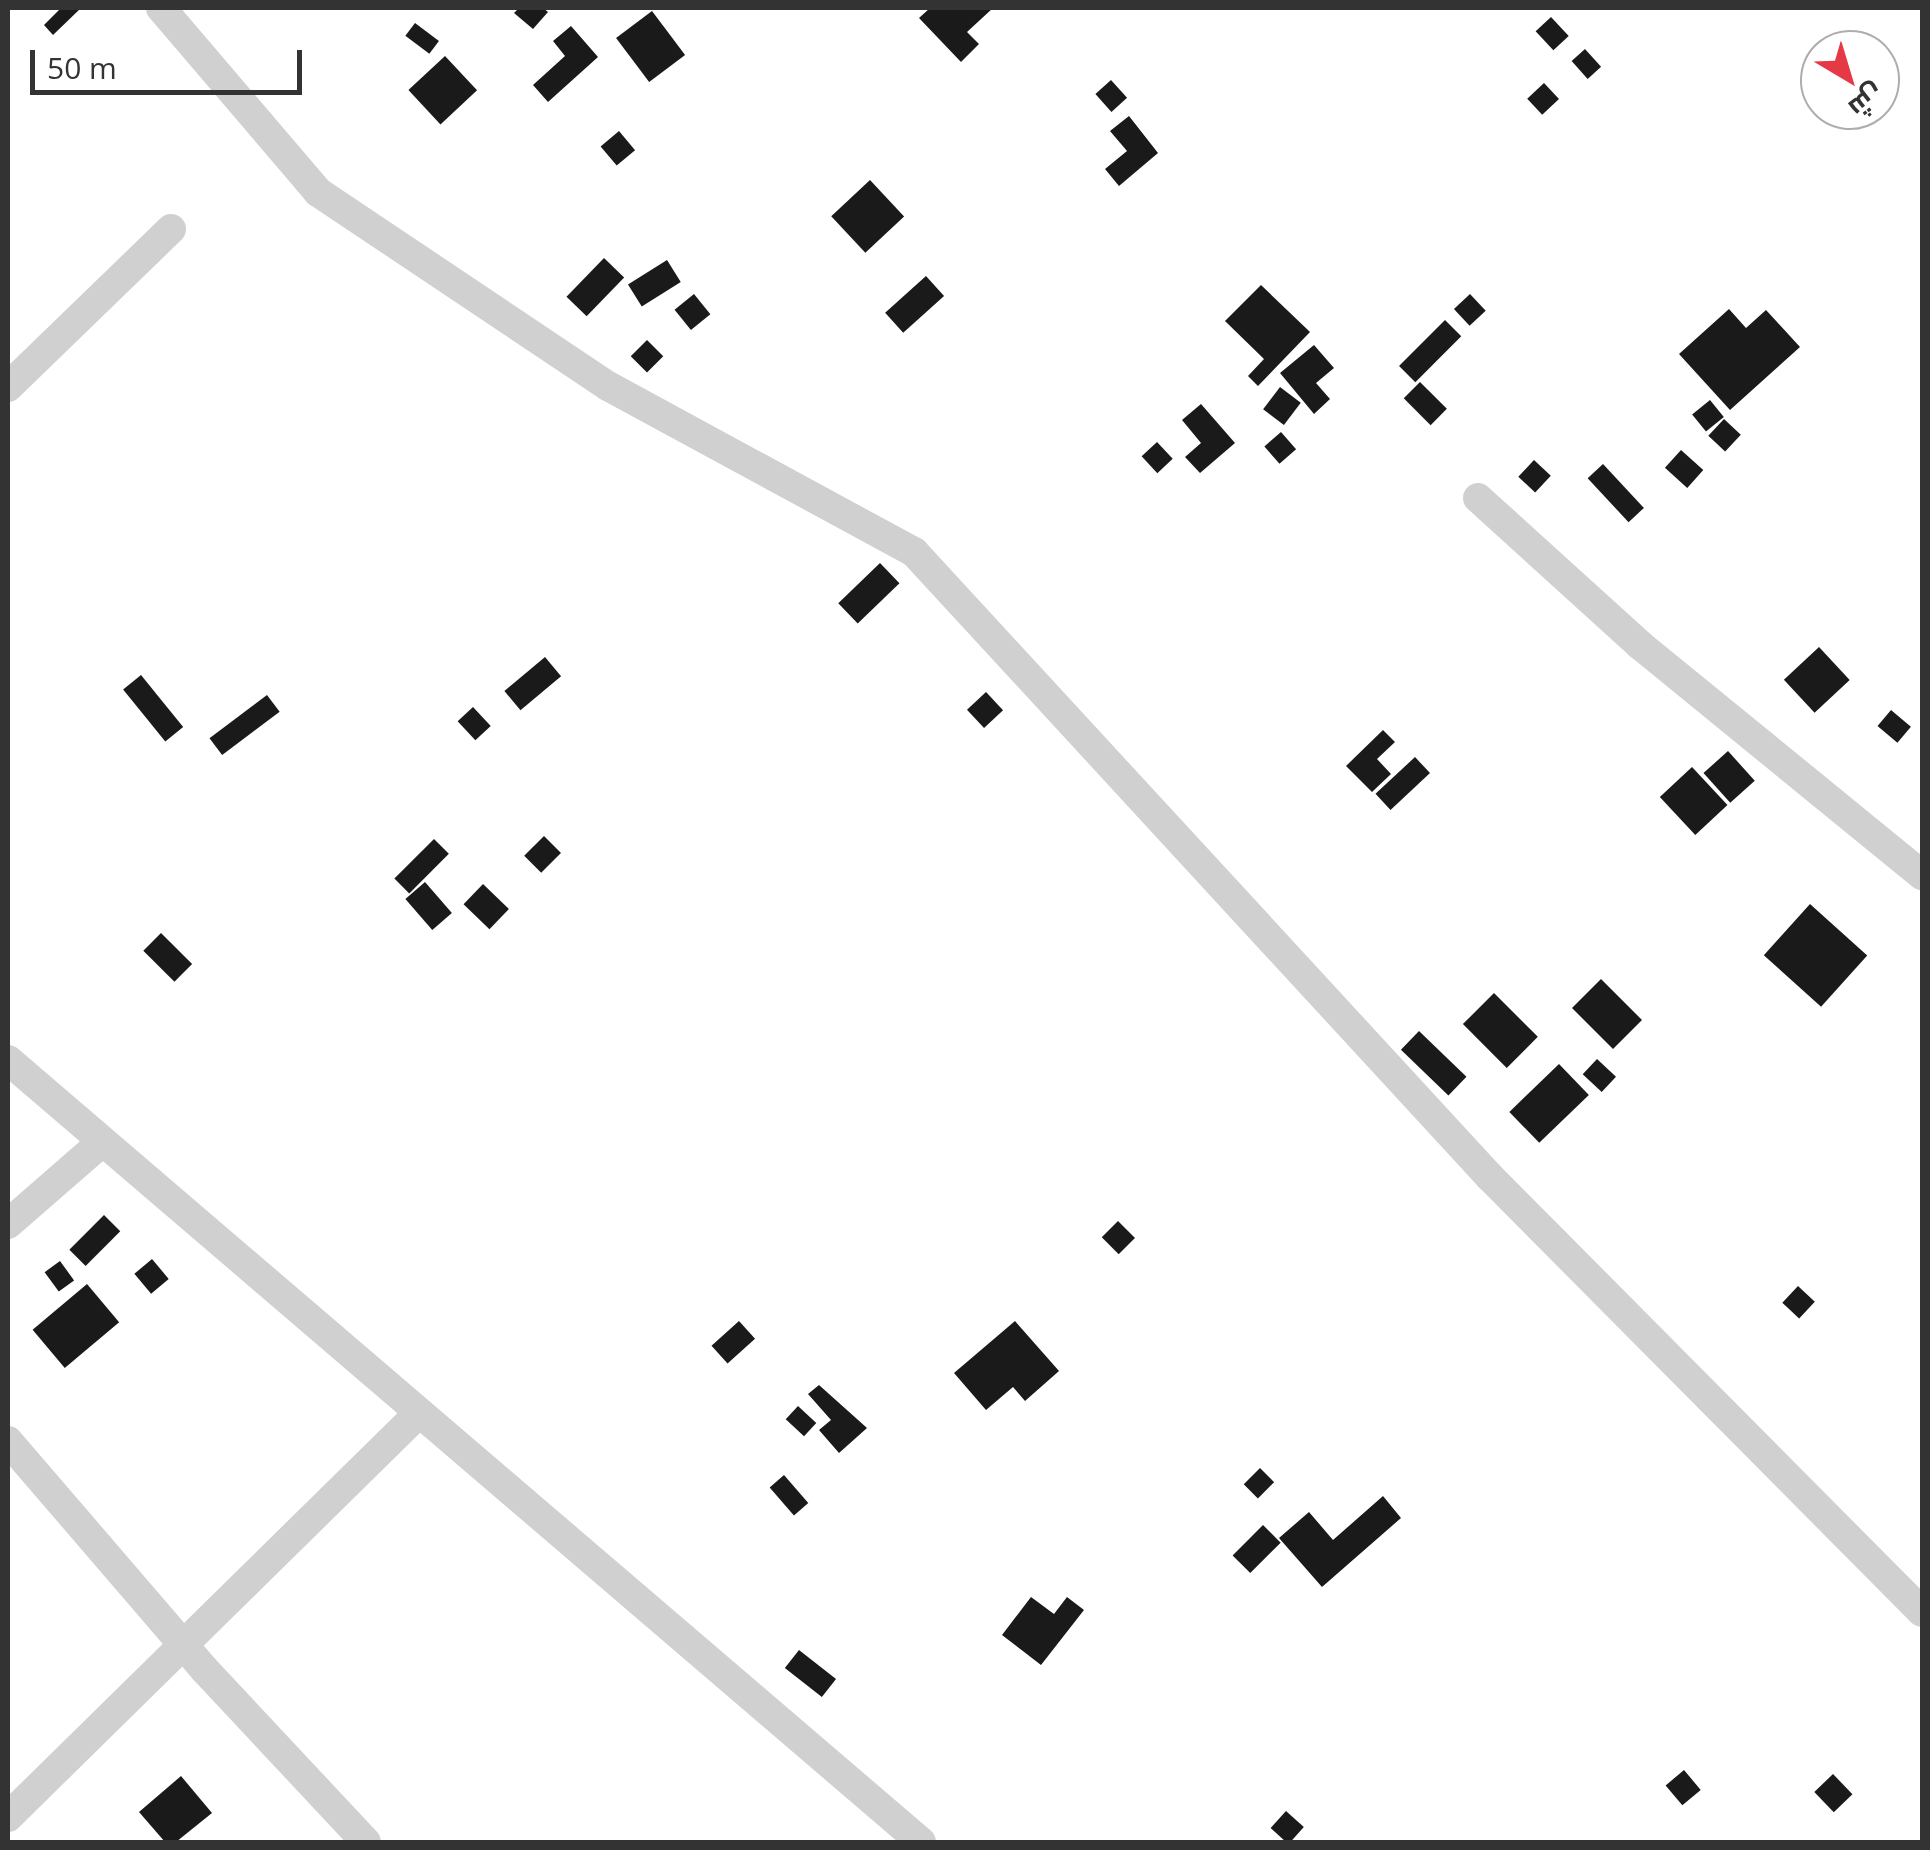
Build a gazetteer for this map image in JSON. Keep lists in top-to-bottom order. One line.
{"scale_bar":"50 m","north":"bottom right"}
